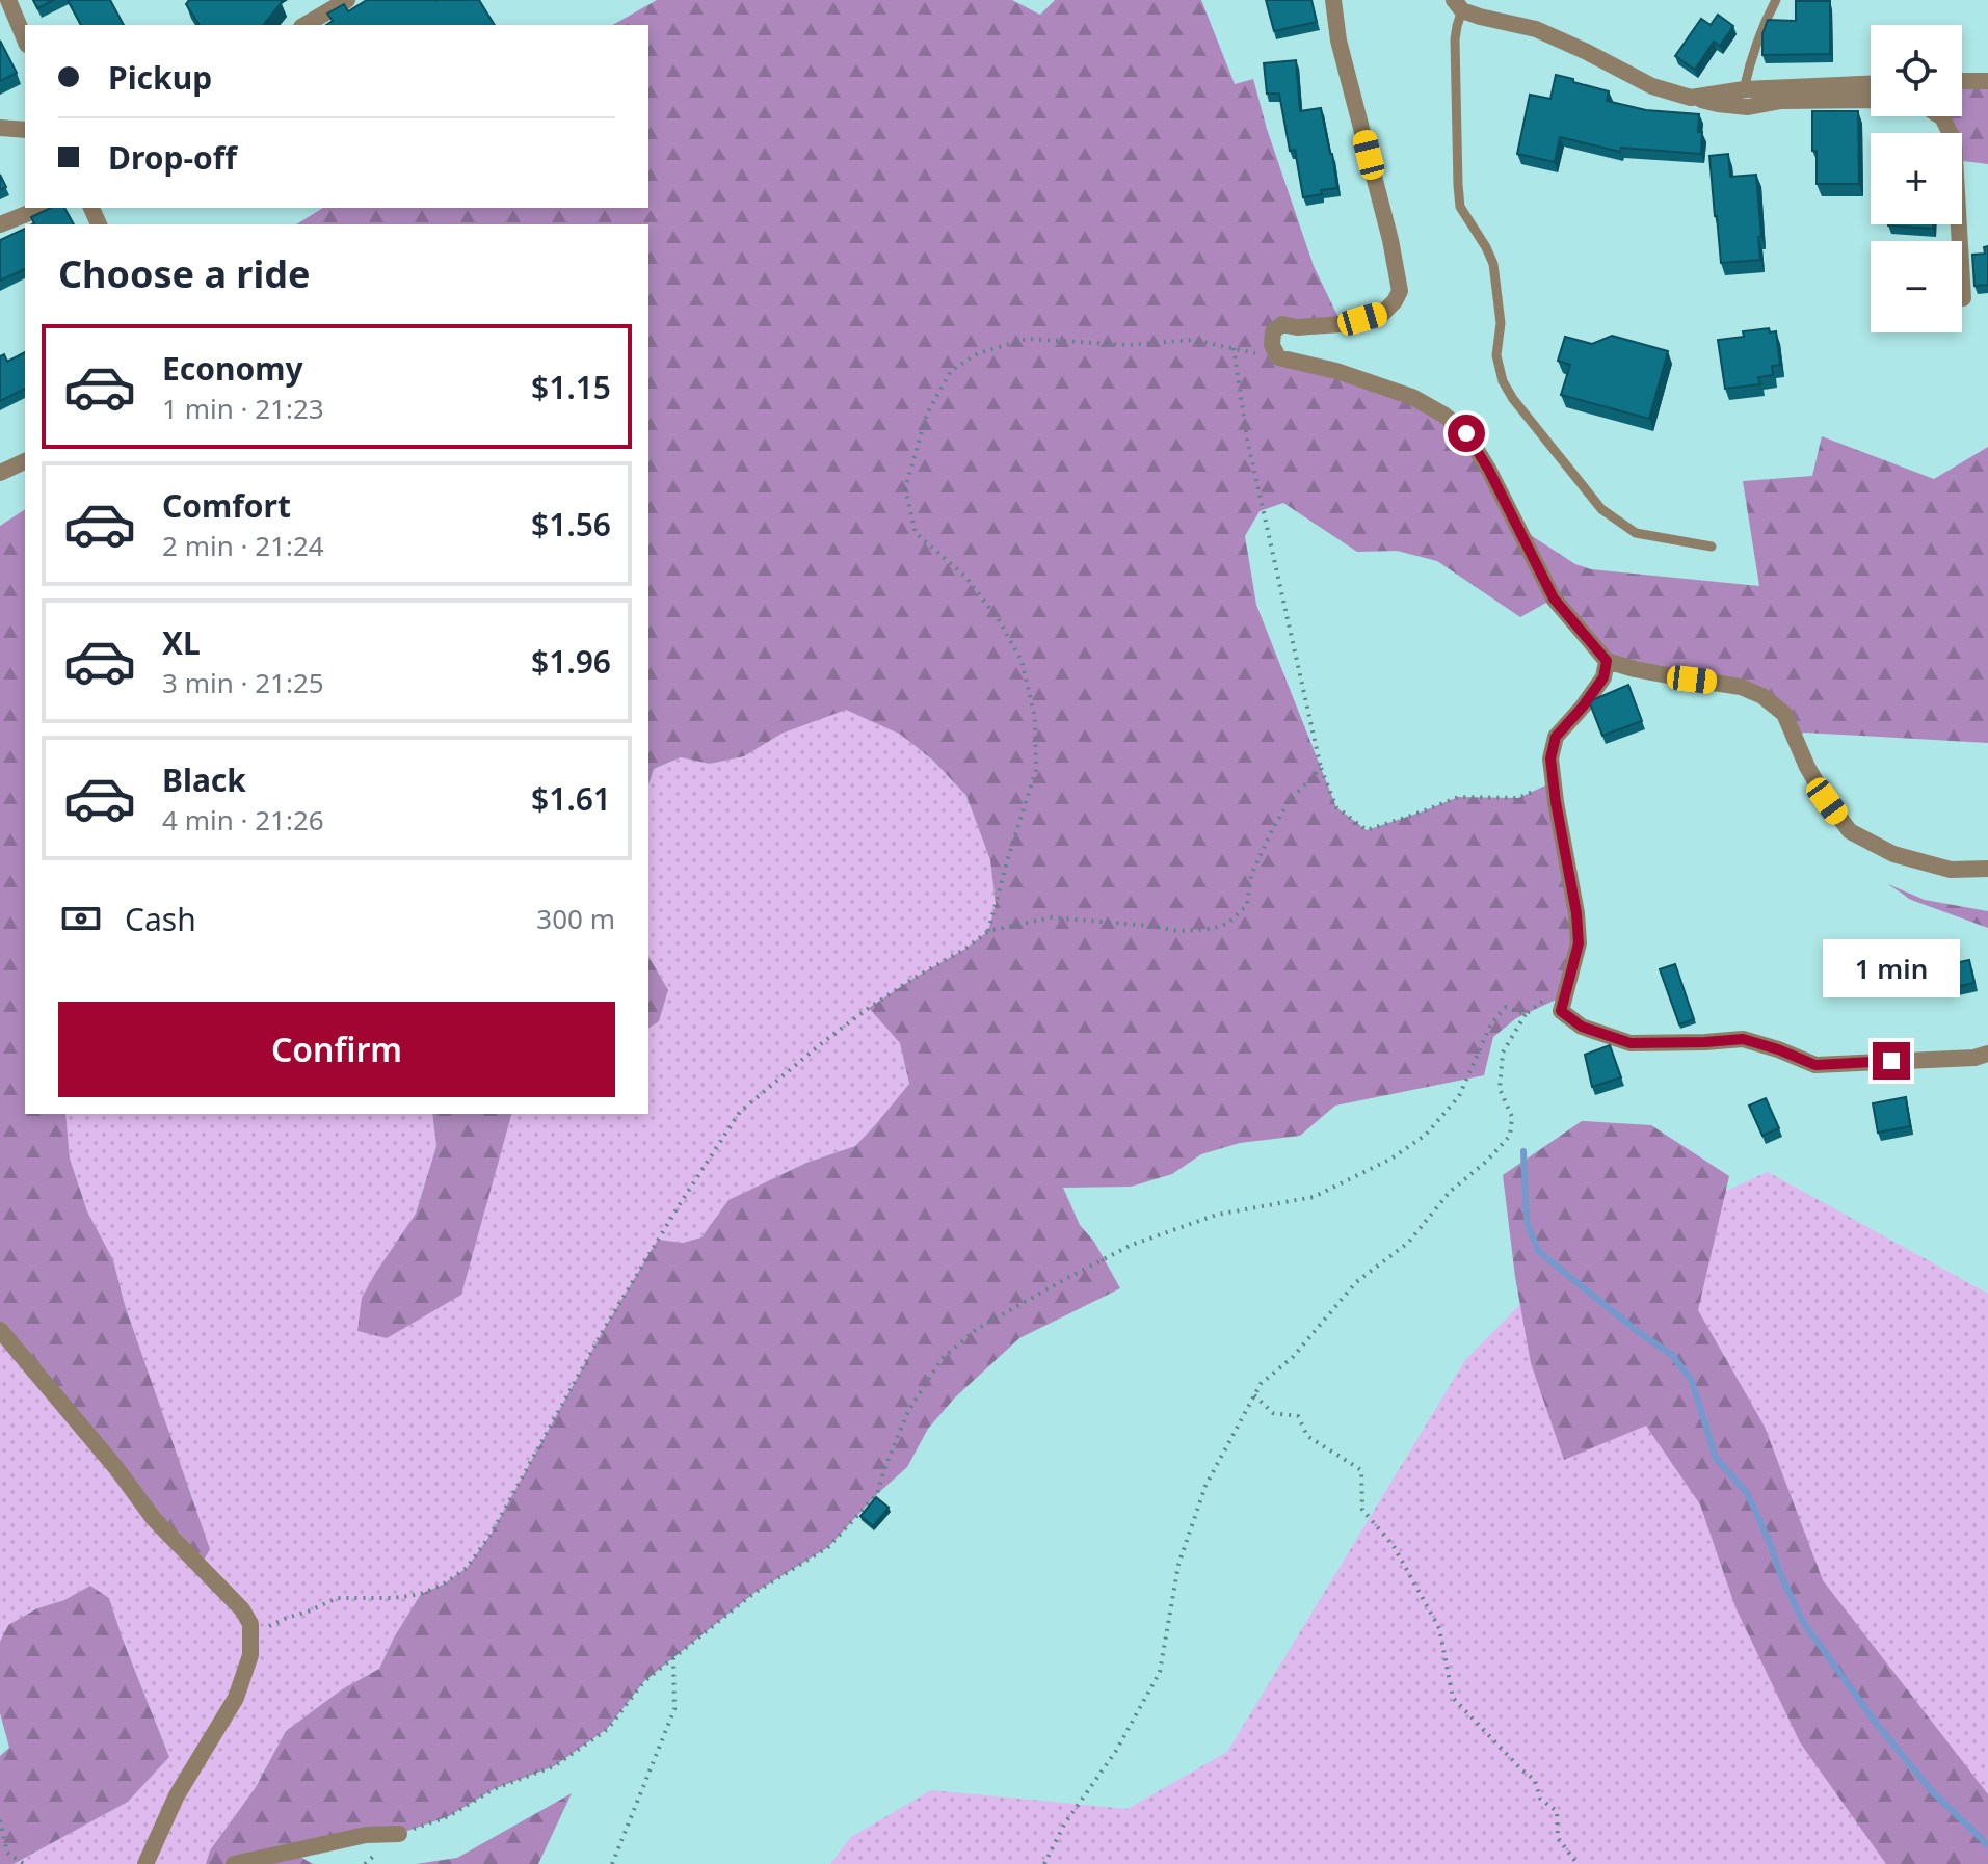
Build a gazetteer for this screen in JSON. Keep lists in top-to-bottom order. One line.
{"page":{"map_buttons":["+","−"],"banner":["Pickup","Drop-off"],"heading":"Choose a ride","list":[{"name":"Economy","note":"1 min · 21:23","value":"$1.15"},{"name":"Comfort","note":"2 min · 21:24","value":"$1.56"},{"name":"XL","note":"3 min · 21:25","value":"$1.96"},{"name":"Black","note":"4 min · 21:26","value":"$1.61"}],"pay":["Cash","300 m"],"bubble":"1 min","buttons":"Confirm"}}
